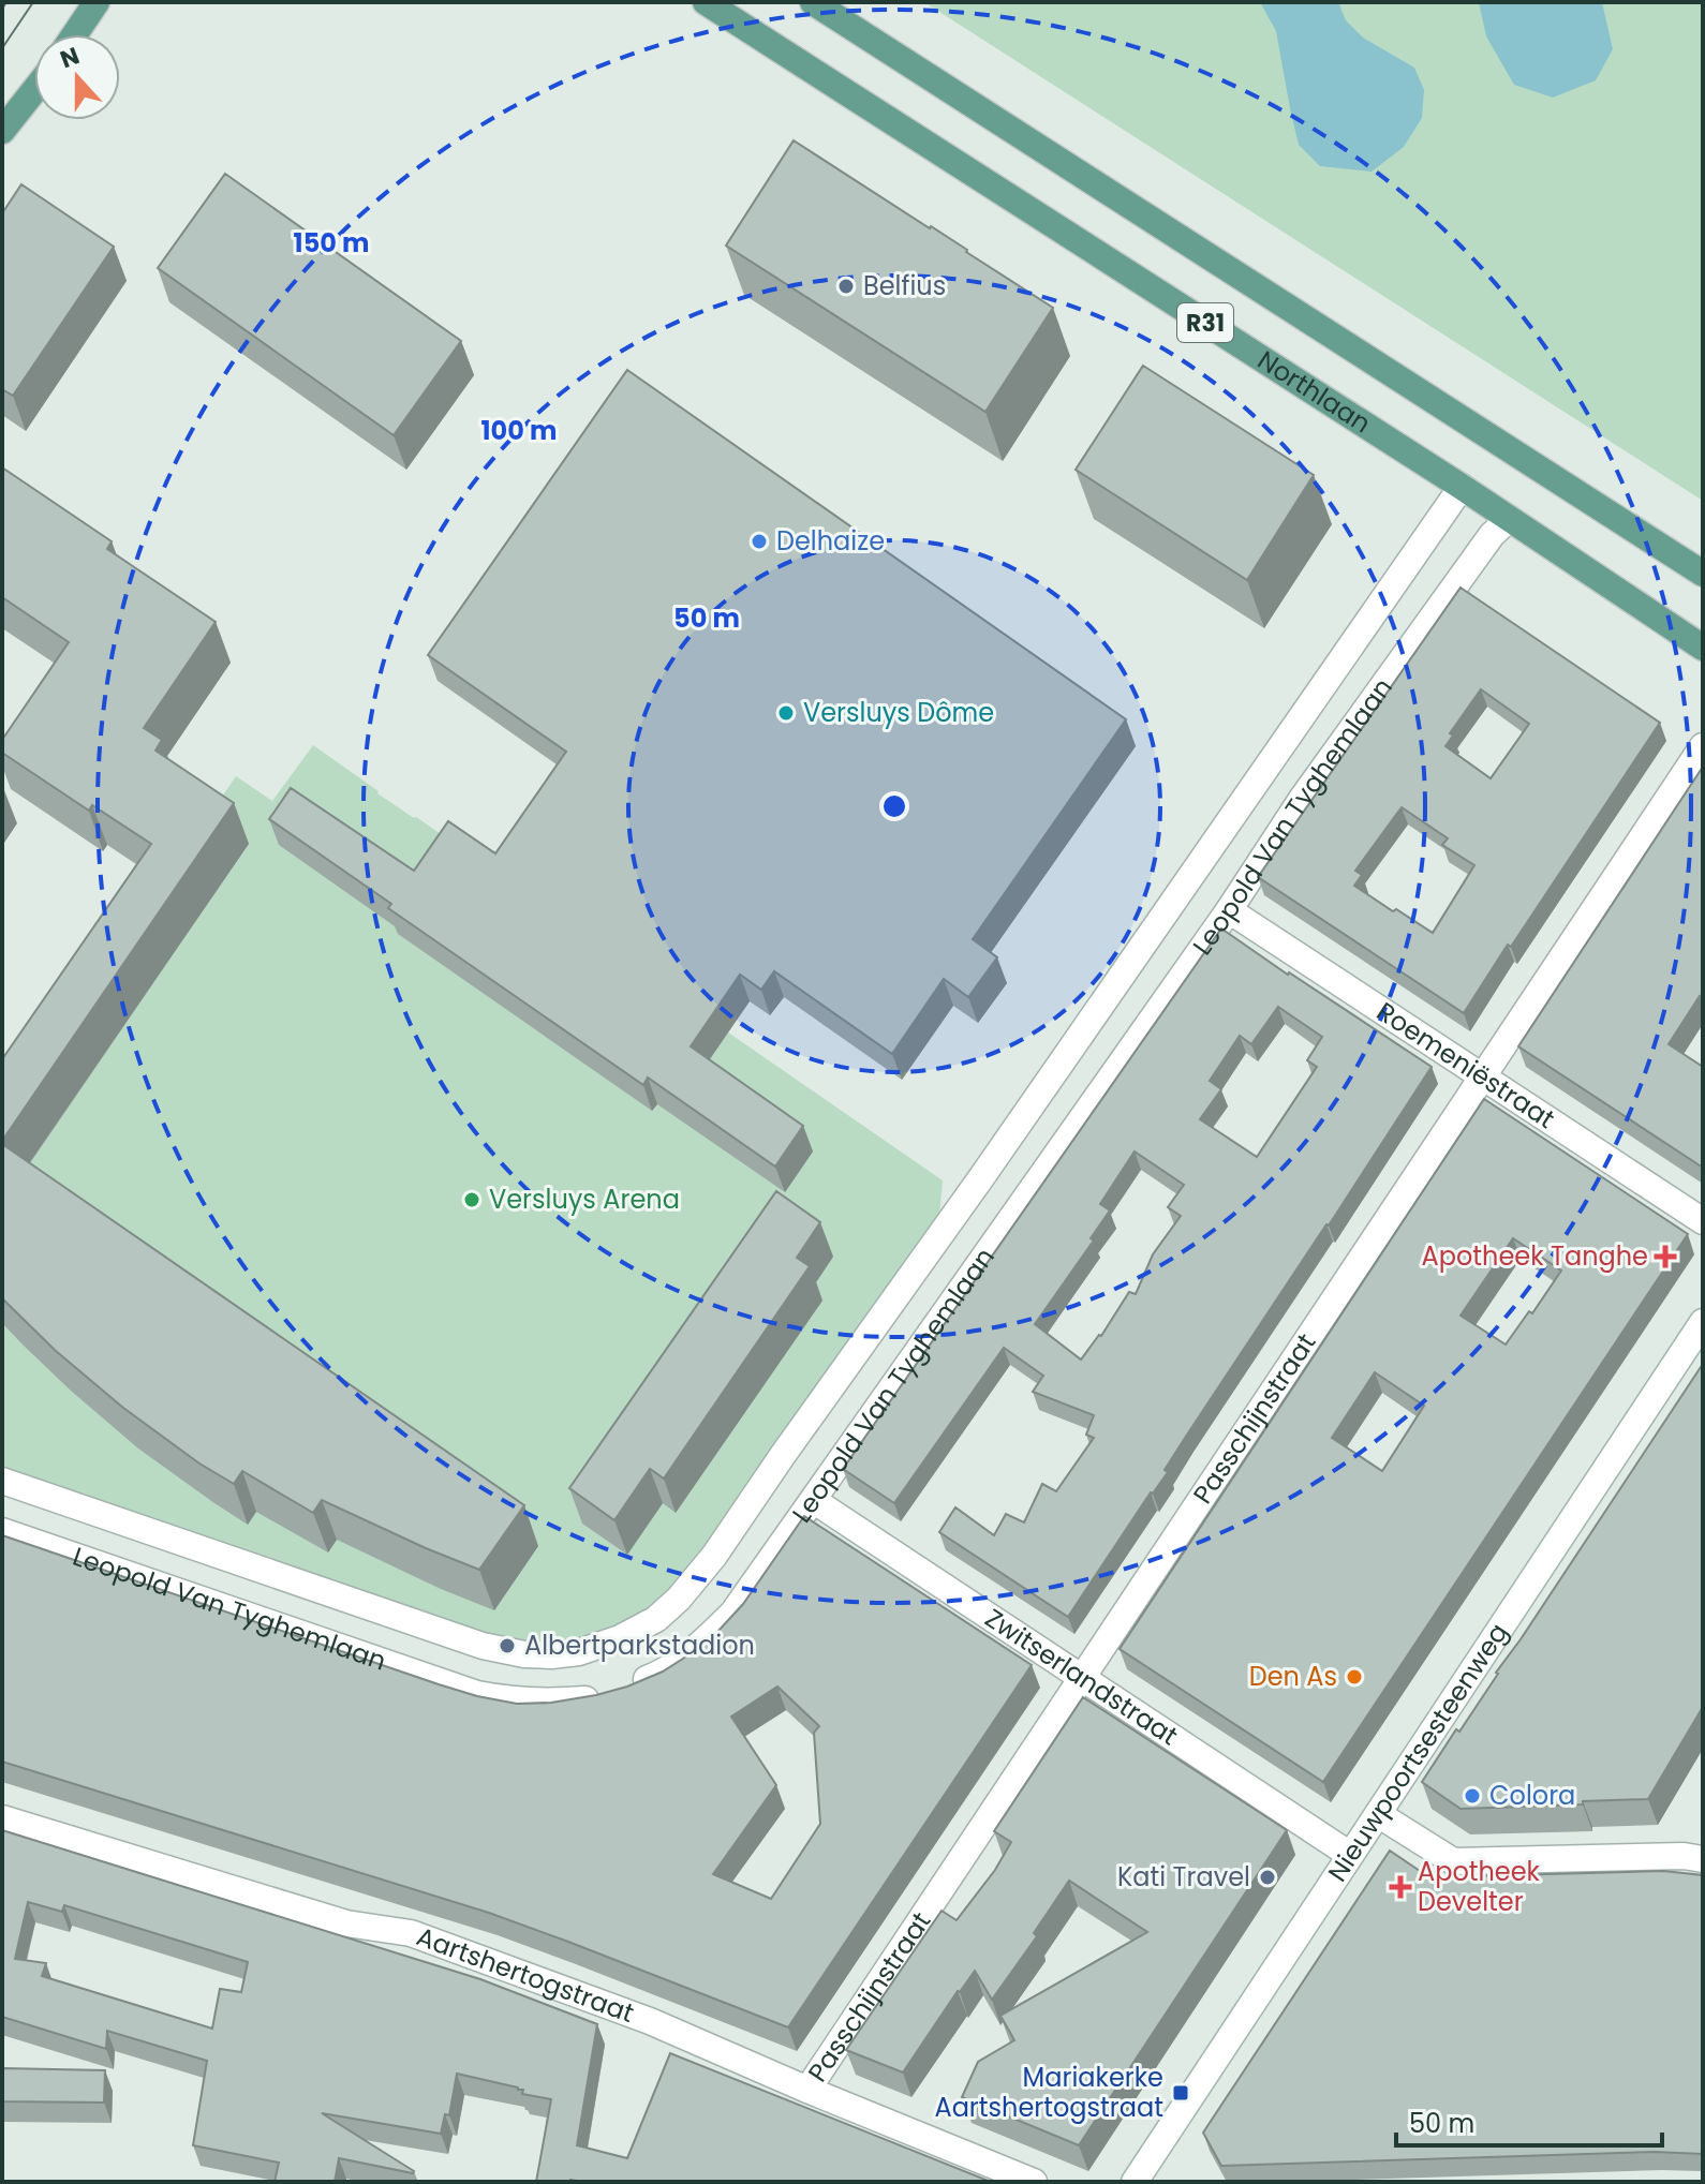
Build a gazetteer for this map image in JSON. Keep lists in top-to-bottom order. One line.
{"streets":{"main road":["R31","Northlaan"],"street":["Leopold Van Tyghemlaan","Roemeniëstraat","Passchijnstraat","Zwitserlandstraat","Nieuwpoortsesteenweg","Aartshertogstraat"]},"crossings":[["Northlaan","Leopold Van Tyghemlaan"],["Leopold Van Tyghemlaan","Roemeniëstraat"],["Leopold Van Tyghemlaan","Zwitserlandstraat"],["Roemeniëstraat","Passchijnstraat"],["Passchijnstraat","Zwitserlandstraat"],["Passchijnstraat","Aartshertogstraat"],["Zwitserlandstraat","Nieuwpoortsesteenweg"]],"places":{"other":["Belfius","Delhaize","Versluys Dôme","Versluys Arena","Albertparkstadion","Den As","Colora","Kati Travel"],"health":["Apotheek Tanghe","Apotheek Develter"],"transit":["Mariakerke Aartshertogstraat"]},"scale_bar":"50 m","north":"top","rings":["150 m","100 m","50 m"]}
